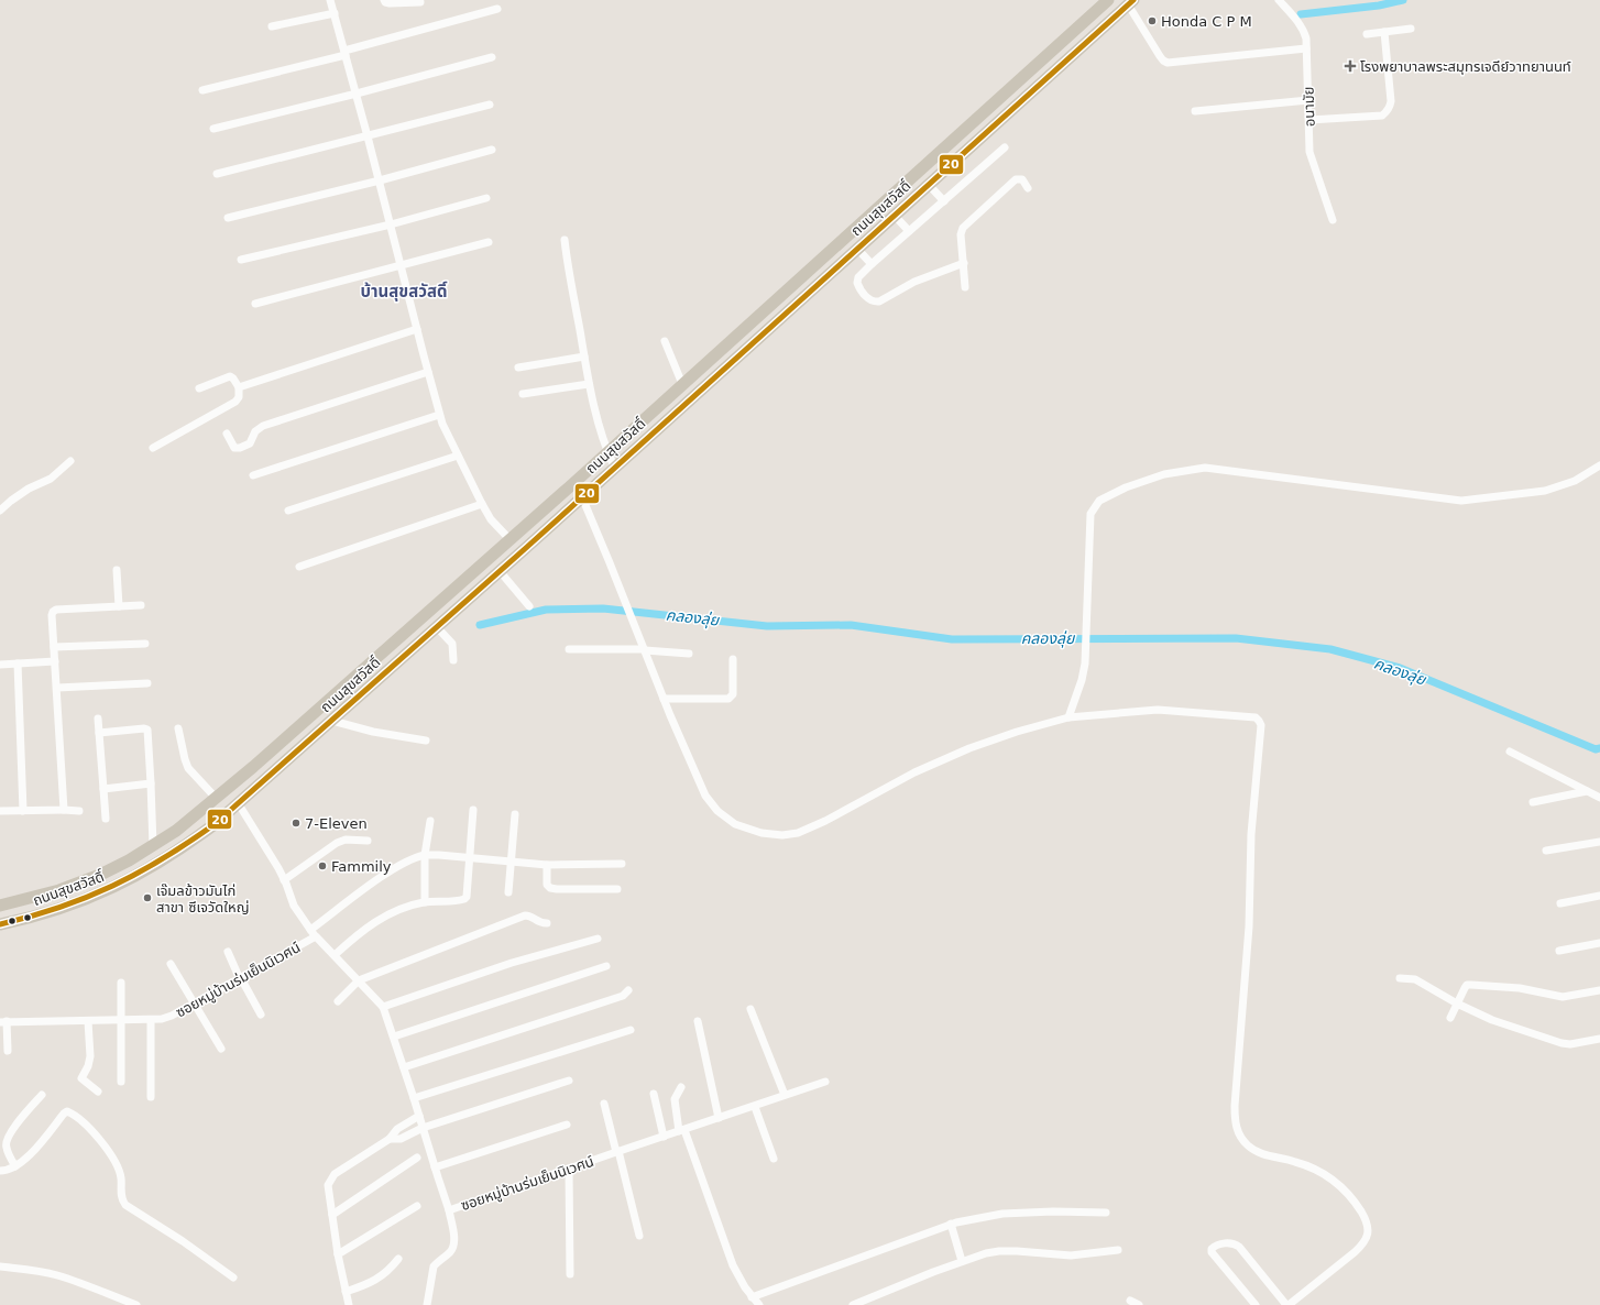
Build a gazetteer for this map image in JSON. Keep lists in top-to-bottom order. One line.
{"streets":{"main road":["ถนนสุขสวัสดิ์"],"street":["อนามัย","ซอยหมู่บ้านร่มเย็นนิเวศน์"]},"crossings":[["ถนนสุขสวัสดิ์","ซอยหมู่บ้านร่มเย็นนิเวศน์"]],"districts":["บ้านสุขสวัสดิ์"],"water":["คลองลุ่ย"],"places":{"other":["Honda C P M","7-Eleven","Fammily","เจ๊มลข้าวมันไก่ สาขา ซีเจวัดใหญ่"],"health":["โรงพยาบาลพระสมุทรเจดีย์วาทยานนท์"]},"lines":["transit line 20"]}
